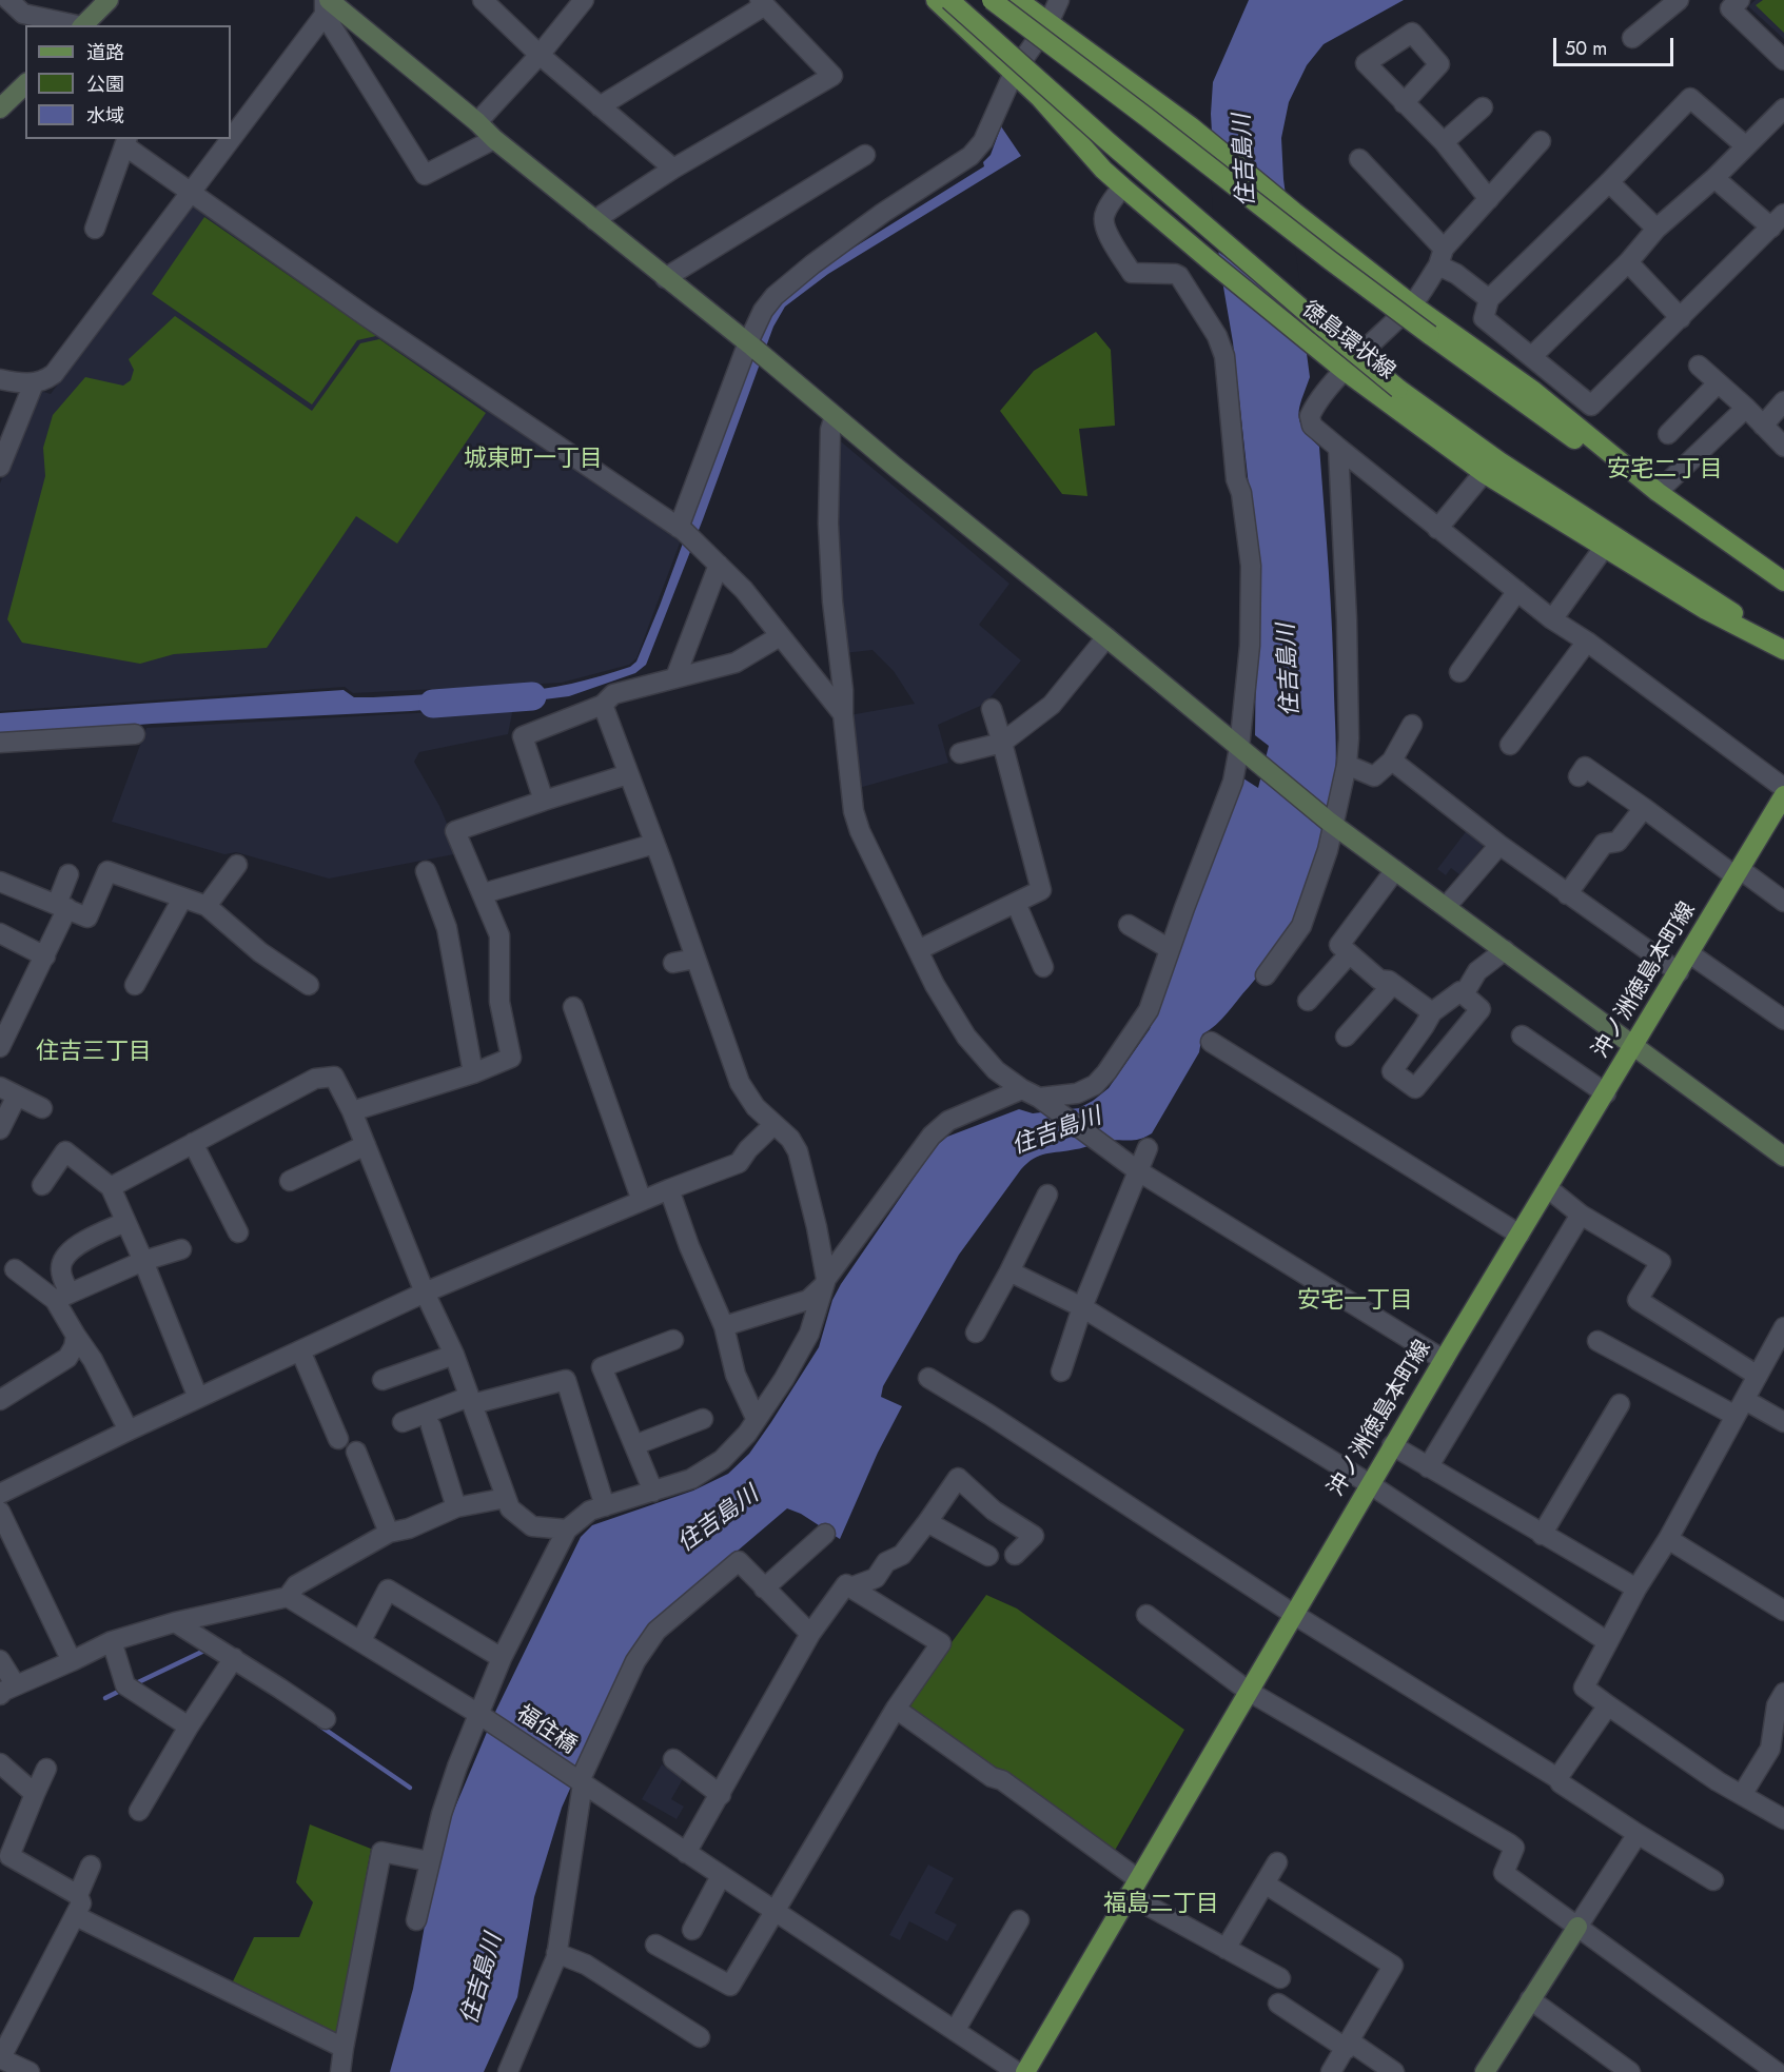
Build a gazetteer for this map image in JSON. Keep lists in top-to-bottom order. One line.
{"streets":{"main road":["徳島環状線","沖ノ洲徳島本町線"],"street":["福住橋"]},"districts":["城東町一丁目","安宅二丁目","住吉三丁目","安宅一丁目","福島二丁目"],"water":["住吉島川"],"legend":["道路","公園","水域"],"scale_bar":"50 m"}
